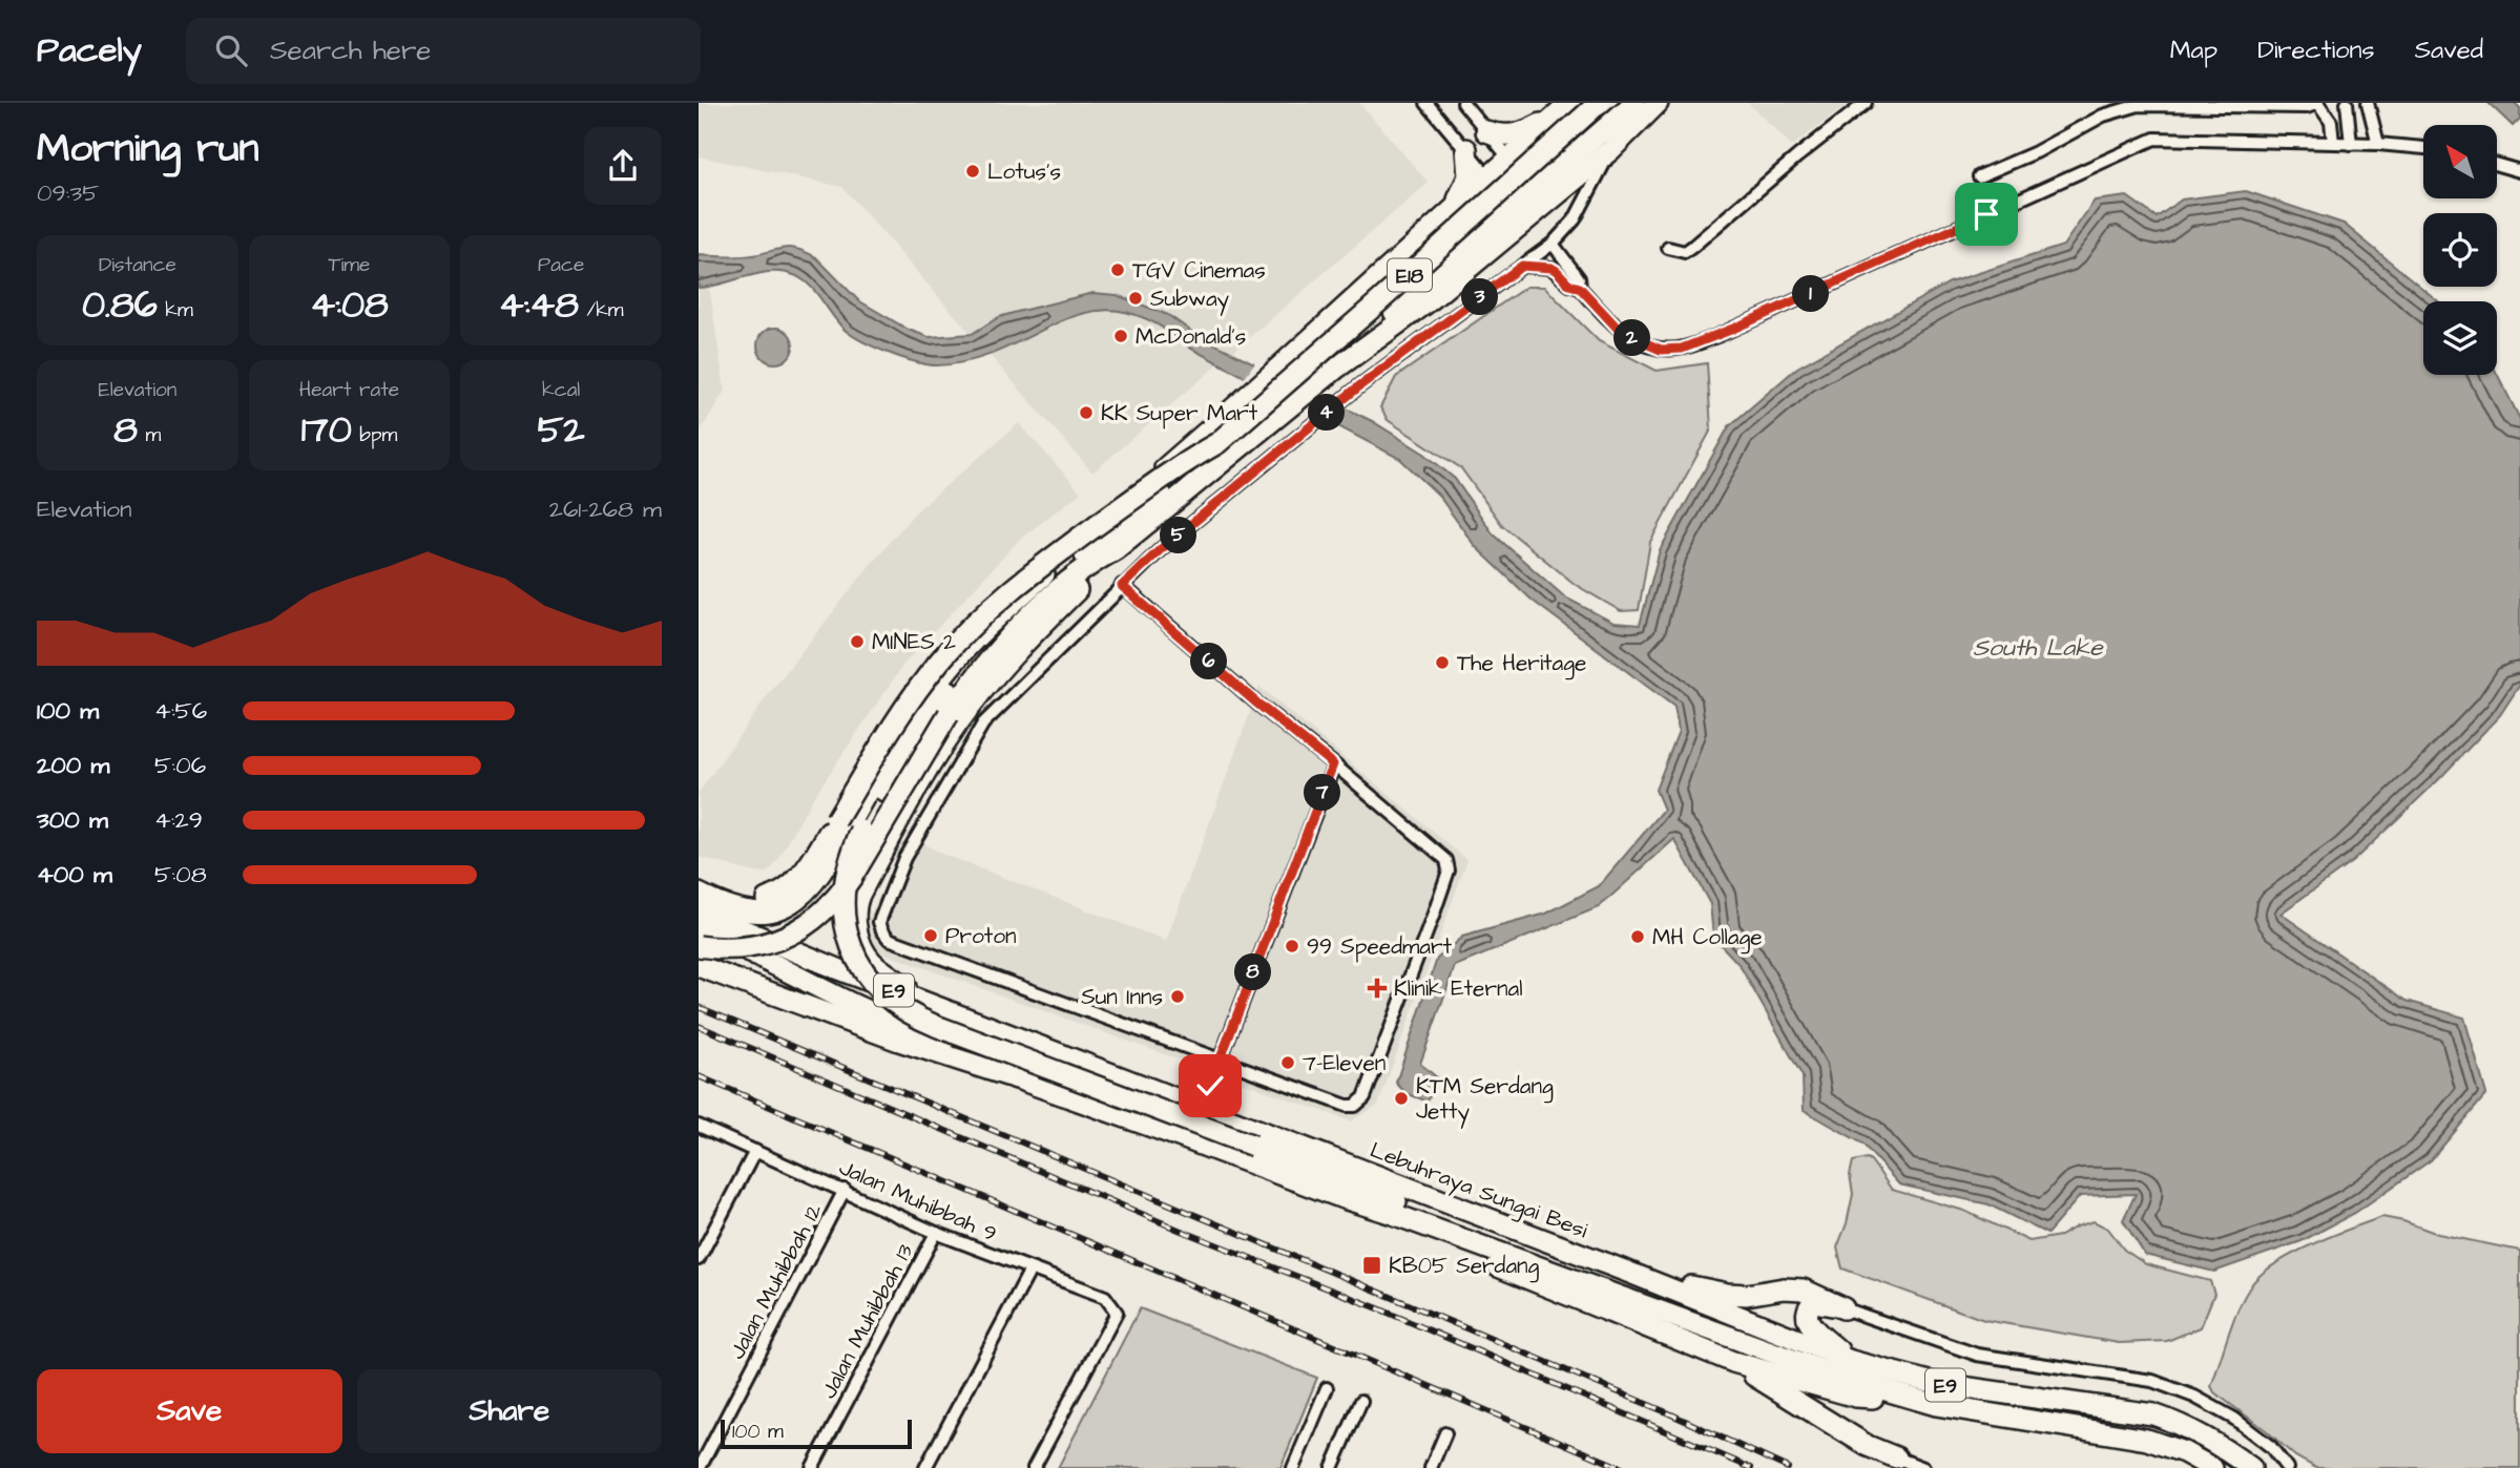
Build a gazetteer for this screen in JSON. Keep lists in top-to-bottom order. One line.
{"streets":{"highway":["E18","E9","Lebuhraya Sungai Besi"],"street":["Jalan Muhibbah 9","Jalan Muhibbah 12","Jalan Muhibbah 13"]},"crossings":[["Jalan Muhibbah 9","Jalan Muhibbah 12"],["Jalan Muhibbah 9","Jalan Muhibbah 13"]],"water":["South Lake"],"places":{"other":["Lotus's","TGV Cinemas","Subway","McDonald's","KK Super Mart","MINES 2","The Heritage","Proton","MH Collage","99 Speedmart","Sun Inns","7-Eleven","KTM Serdang Jetty"],"health":["Klinik Eternal"],"transit":["KB05 Serdang"]},"scale_bar":"100 m","north":"top left","page":{"header":"Pacely","search":"Search here","nav":["Map","Directions","Saved"],"heading":["Morning run","09:35"],"stats":[["Distance","0.86 km"],["Time","4:08"],["Pace","4:48 /km"],["Elevation","8 m"],["Heart rate","170 bpm"],["kcal","52"]],"pins":["1","3","2","4","5","6","7","8"],"chart":["Elevation","261–268 m"],"list":[{"name":"100 m","note":"4:56"},{"name":"200 m","note":"5:06"},{"name":"300 m","note":"4:29"},{"name":"400 m","note":"5:08"}],"buttons":["Save","Share"],"scale":"100 m"}}
